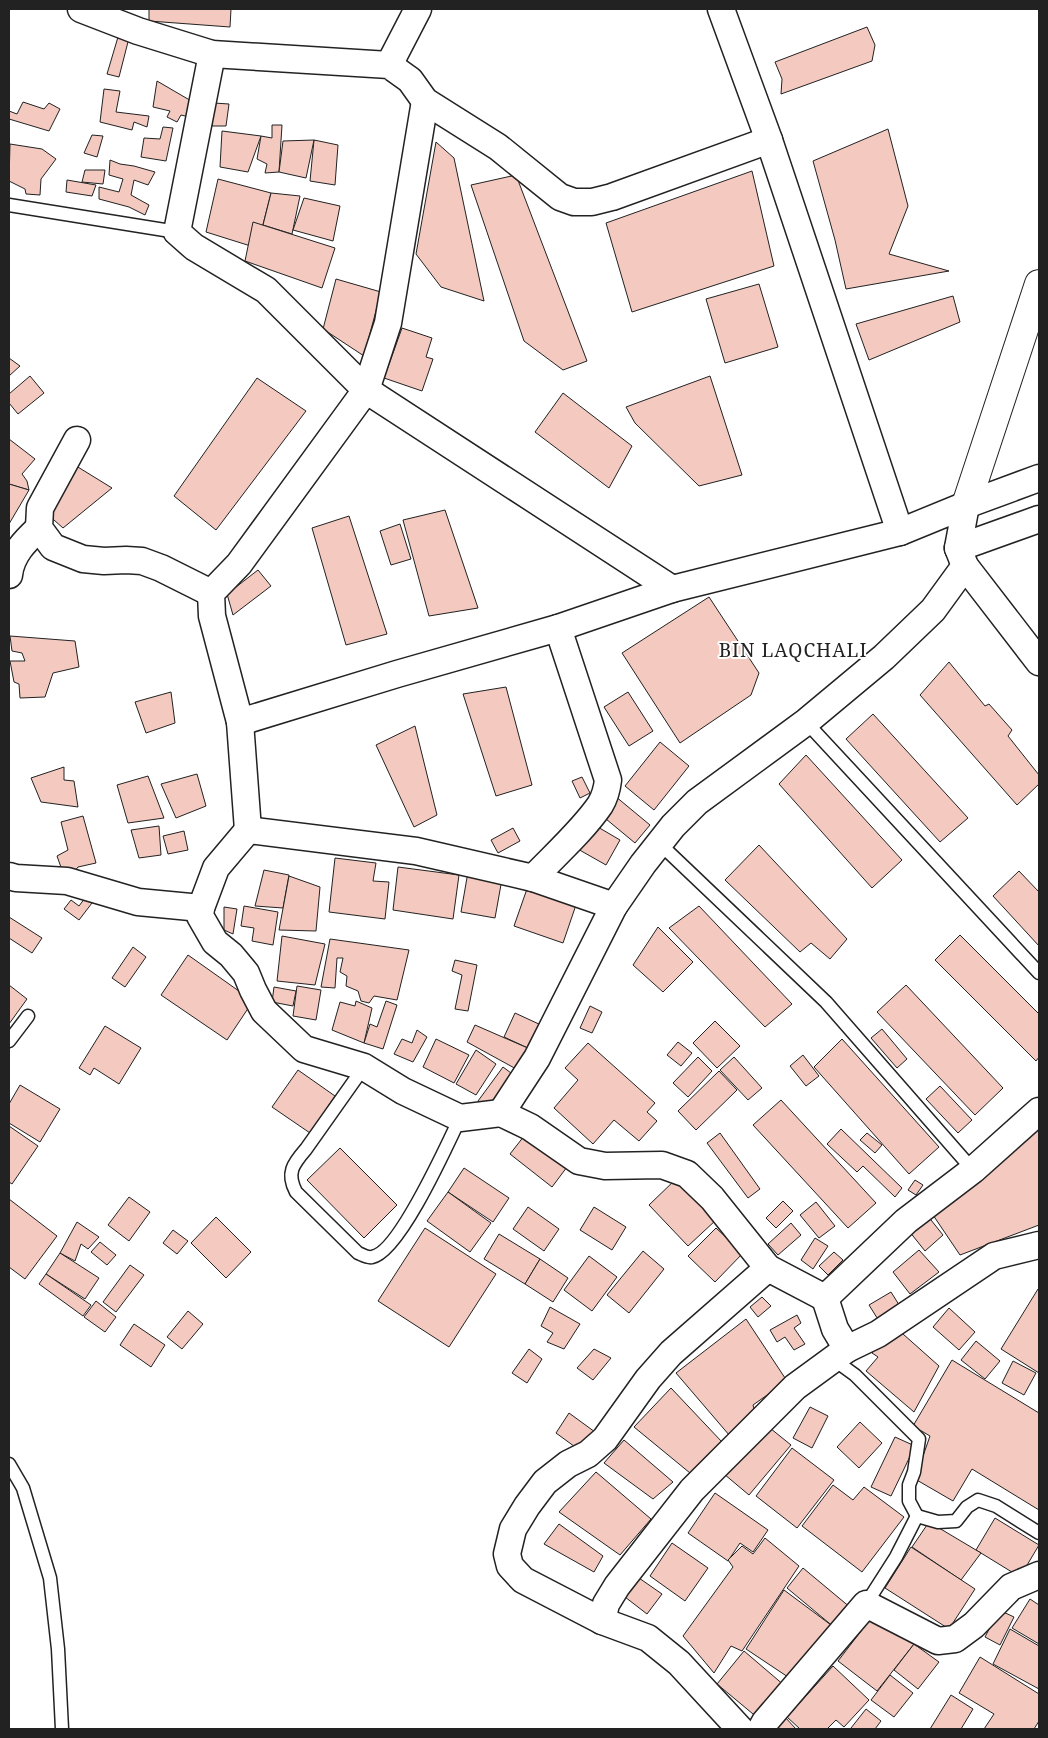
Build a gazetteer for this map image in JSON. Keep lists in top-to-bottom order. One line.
{"districts":["BIN LAQCHALI"]}
